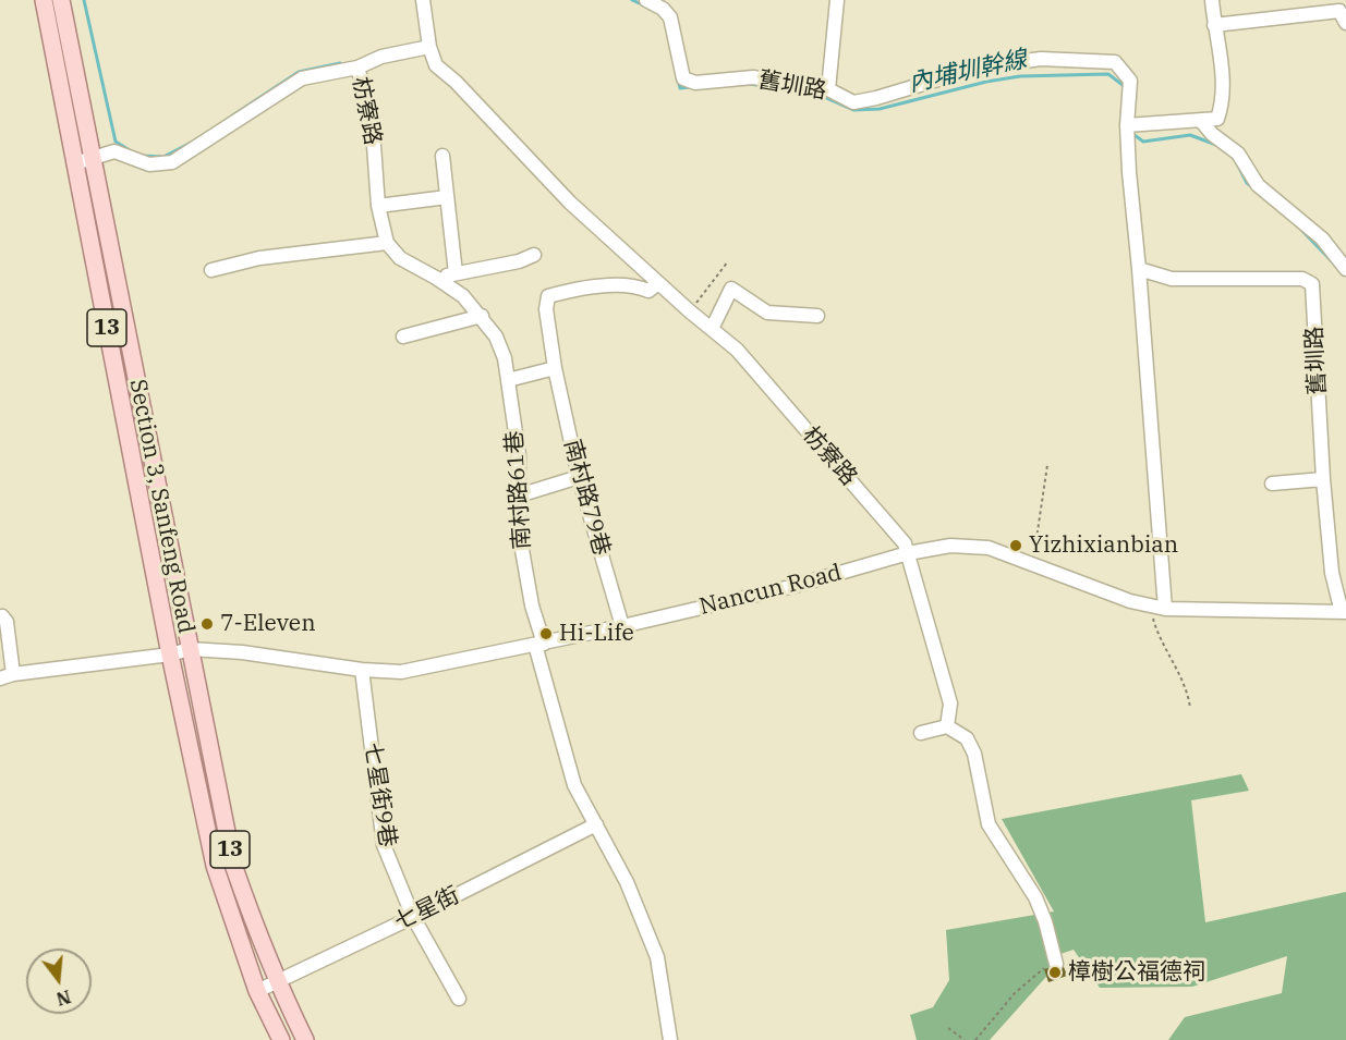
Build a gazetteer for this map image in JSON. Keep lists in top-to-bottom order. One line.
{"streets":{"main road":["13","Section 3, Sanfeng Road"],"street":["舊圳路","枋寮路","南村路61巷","南村路79巷","Nancun Road","七星街9巷","七星街"]},"crossings":[["舊圳路","Nancun Road"],["枋寮路","南村路79巷"],["枋寮路","Section 3, Sanfeng Road"],["枋寮路","Nancun Road"],["南村路61巷","Nancun Road"],["南村路61巷","七星街"],["南村路79巷","Nancun Road"],["Section 3, Sanfeng Road","Nancun Road"],["Section 3, Sanfeng Road","七星街"],["Nancun Road","七星街9巷"],["七星街9巷","七星街"]],"water":["內埔圳幹線"],"places":["Yizhixianbian","7-Eleven","Hi-Life","樟樹公福德祠"],"north":"bottom"}
